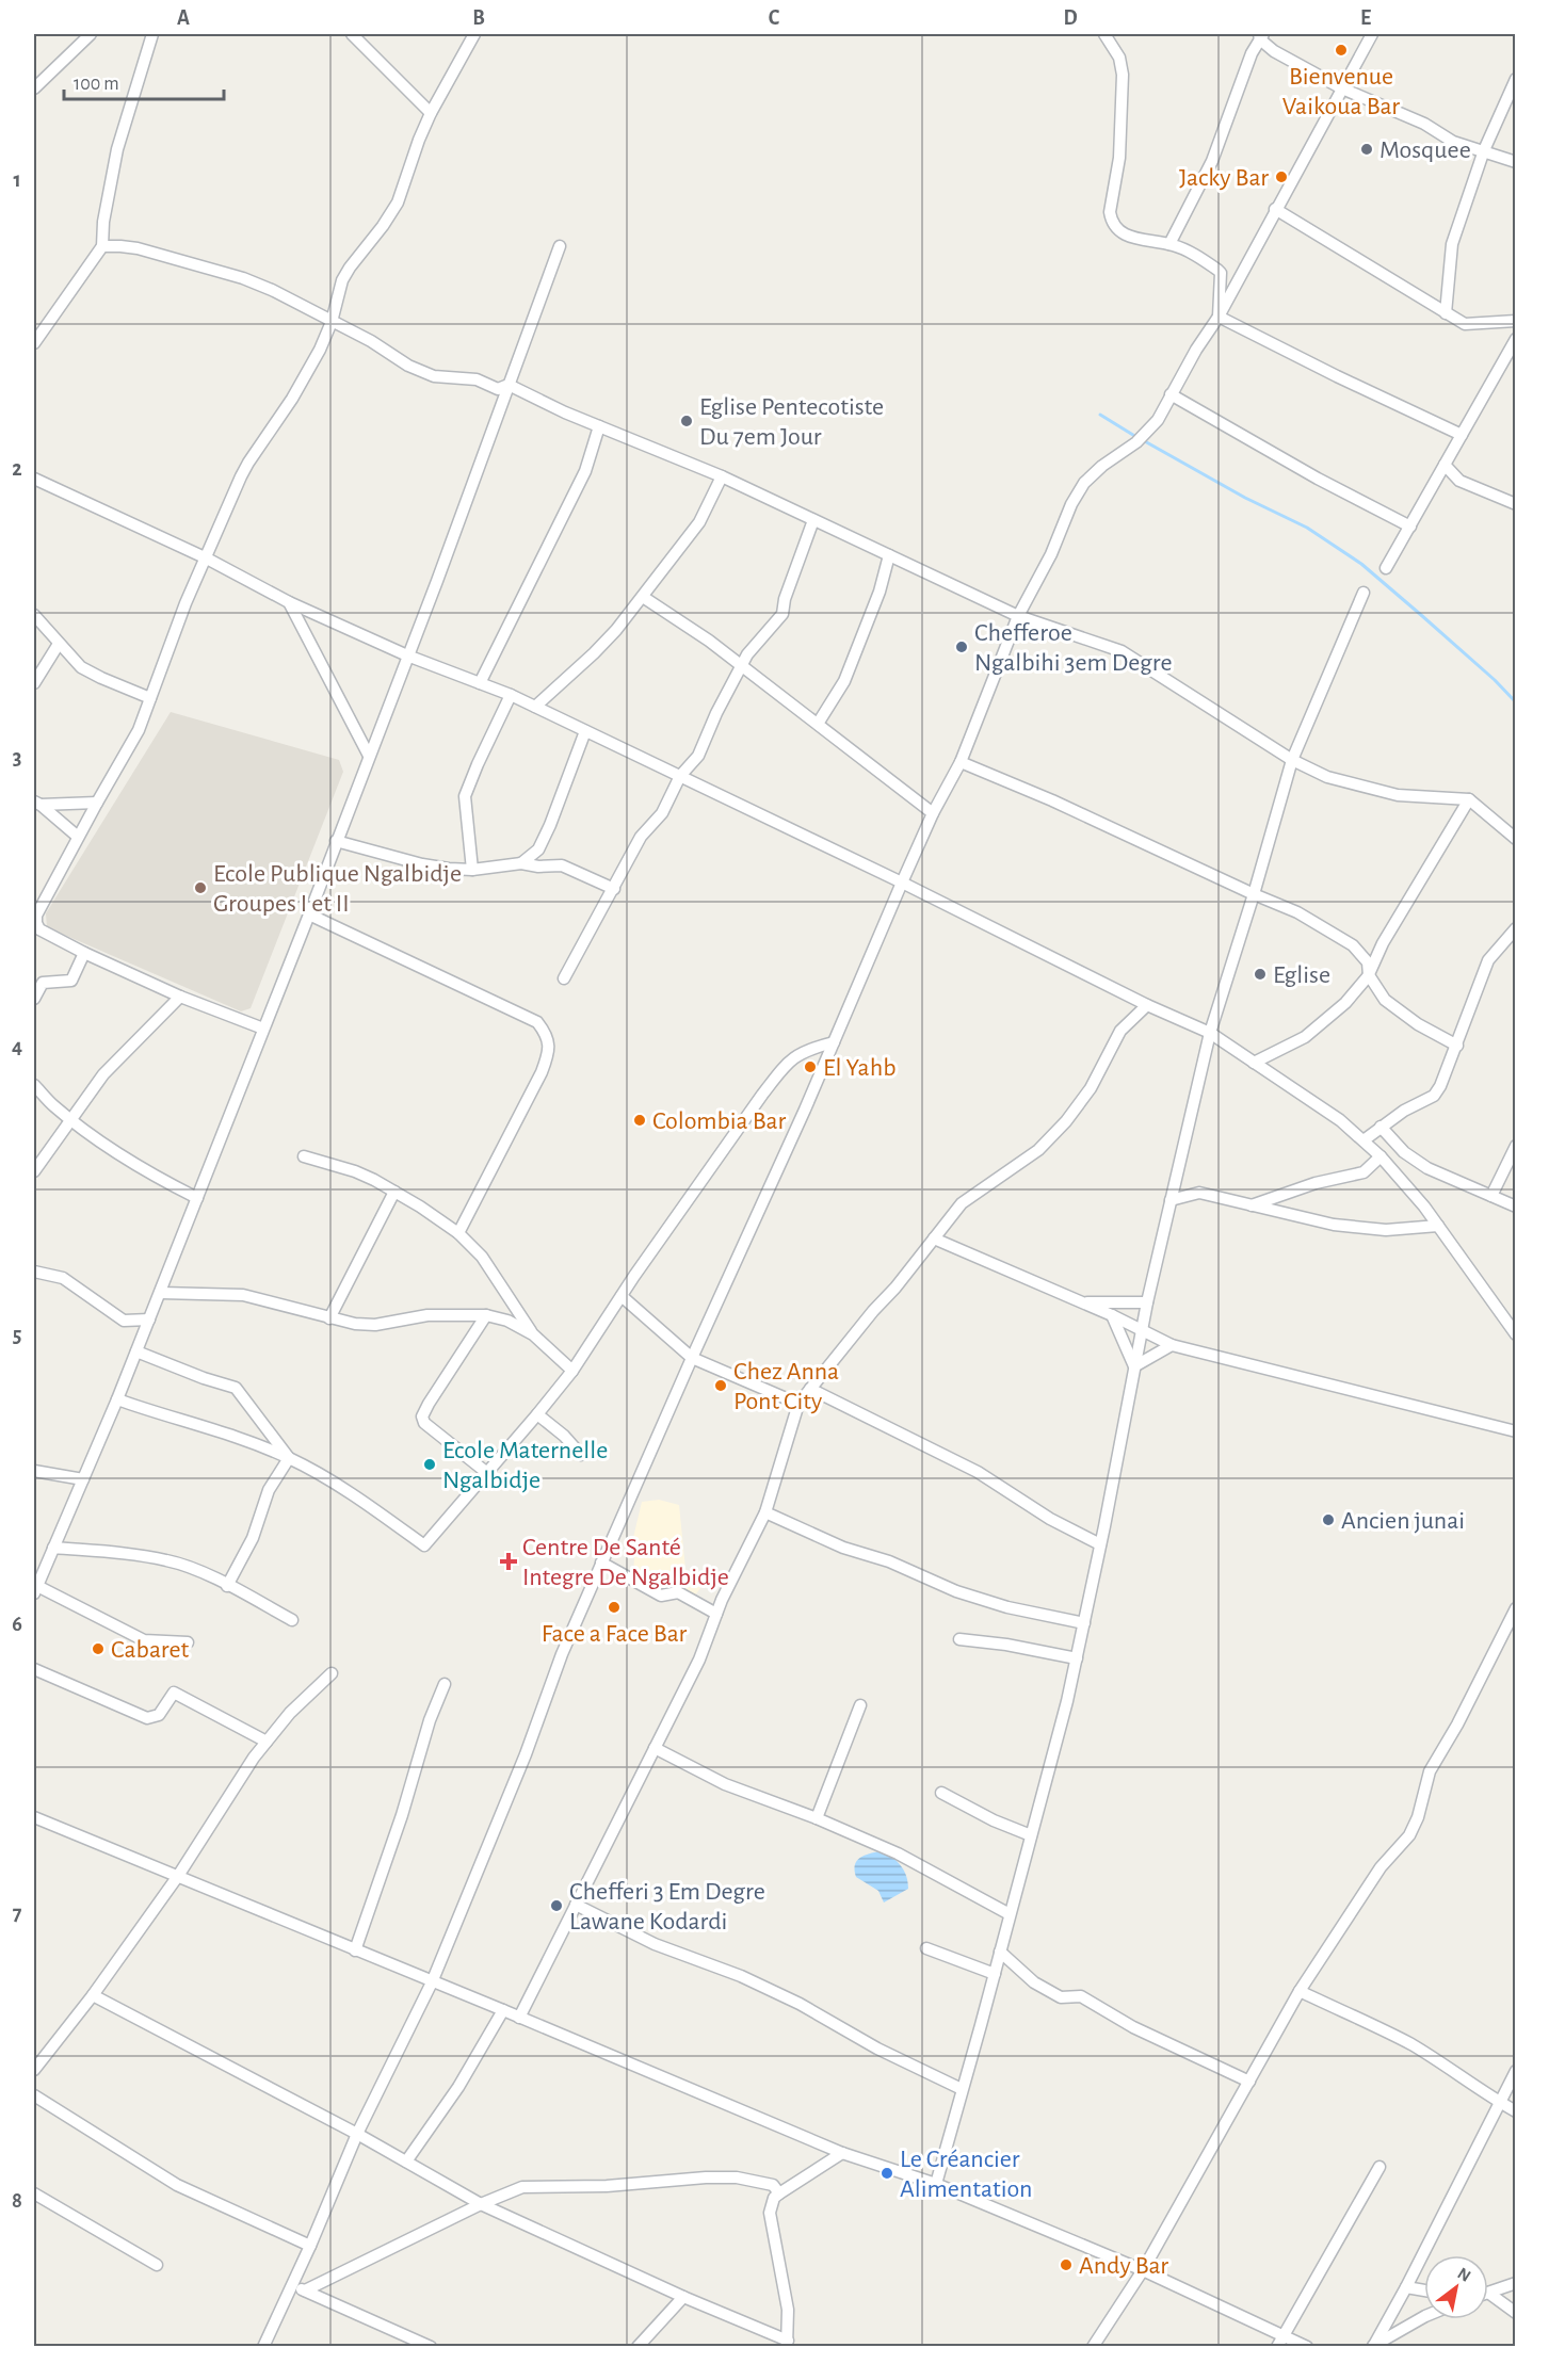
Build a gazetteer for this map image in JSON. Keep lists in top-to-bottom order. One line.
{"places":{"other":["Bienvenue Vaikoua Bar","Mosquee","Jacky Bar","Eglise Pentecotiste Du 7em Jour","Chefferoe Ngalbihi 3em Degre","Ecole Publique Ngalbidje Groupes I et II","Eglise","El Yahb","Colombia Bar","Chez Anna Pont City","Ecole Maternelle Ngalbidje","Ancien junai","Face a Face Bar","Cabaret","Chefferi 3 Em Degre Lawane Kodardi","Le Créancier Alimentation","Andy Bar"],"health":["Centre De Santé Integre De Ngalbidje"]},"scale_bar":"100 m","north":"top right","grid":{"columns":["A","B","C","D","E"],"rows":["1","2","3","4","5","6","7","8"]}}
